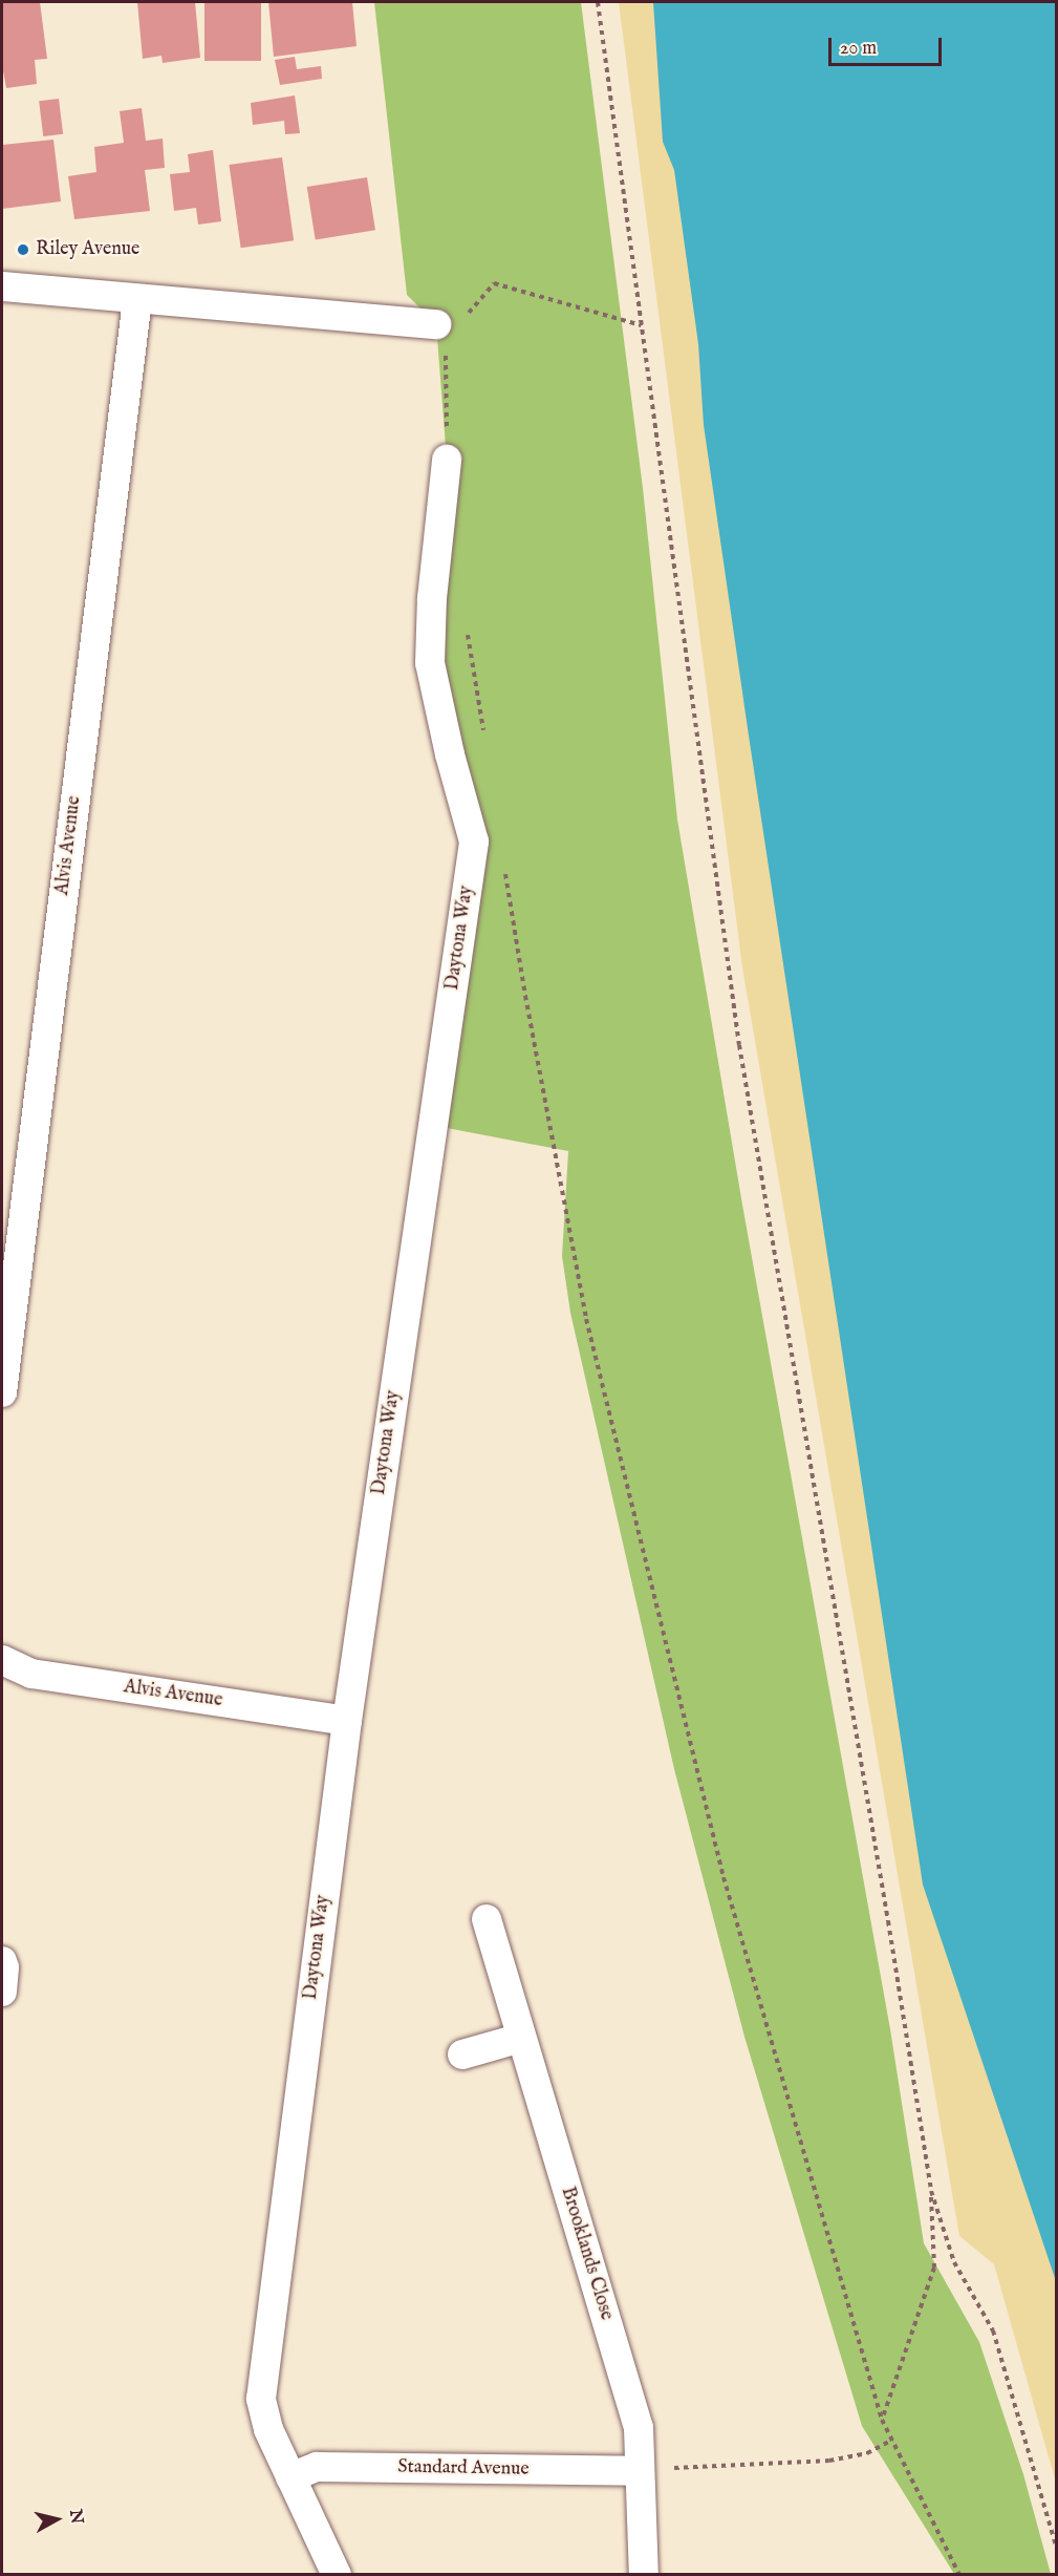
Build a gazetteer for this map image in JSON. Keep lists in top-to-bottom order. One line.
{"streets":{"street":["Alvis Avenue","Daytona Way","Brooklands Close","Standard Avenue"]},"crossings":[["Alvis Avenue","Daytona Way"],["Daytona Way","Standard Avenue"],["Brooklands Close","Standard Avenue"]],"places":["Riley Avenue"],"scale_bar":"20 m","north":"right"}
